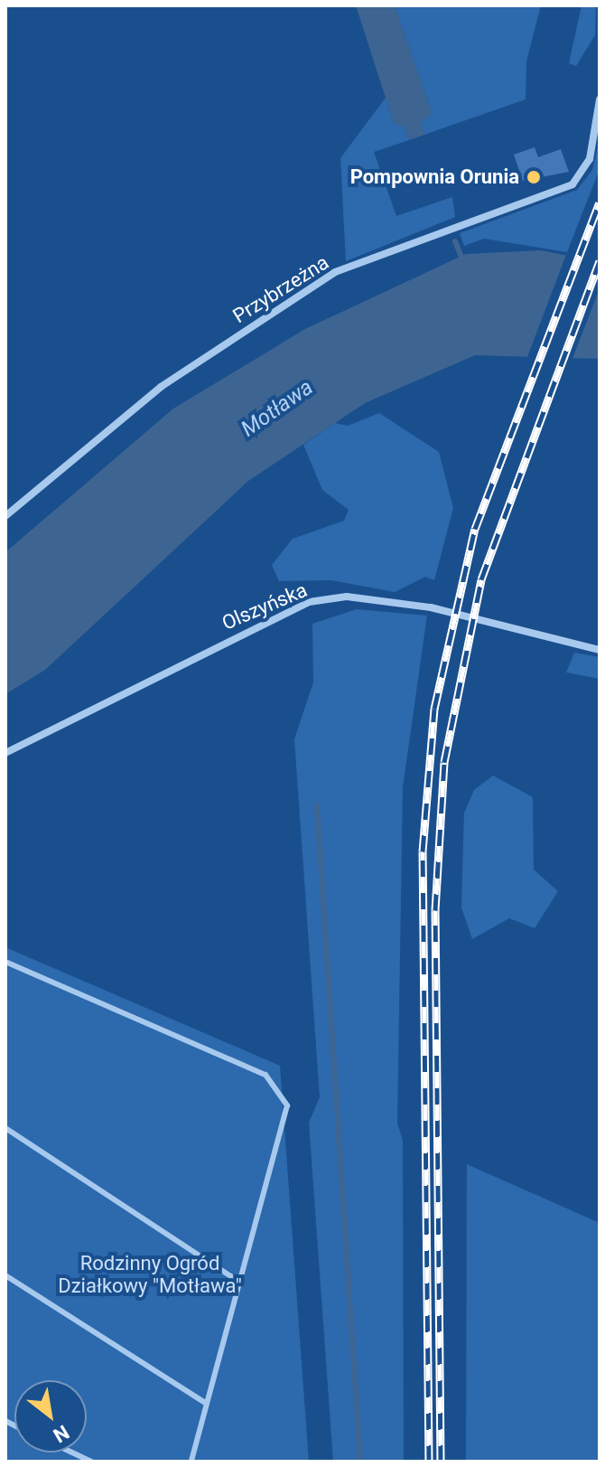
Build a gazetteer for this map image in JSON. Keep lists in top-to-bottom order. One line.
{"streets":{"street":["Przybrzeżna","Olszyńska"]},"water":["Motława"],"parks":["Rodzinny Ogród Działkowy \"Motława\""],"places":["Pompownia Orunia"],"north":"bottom right"}
